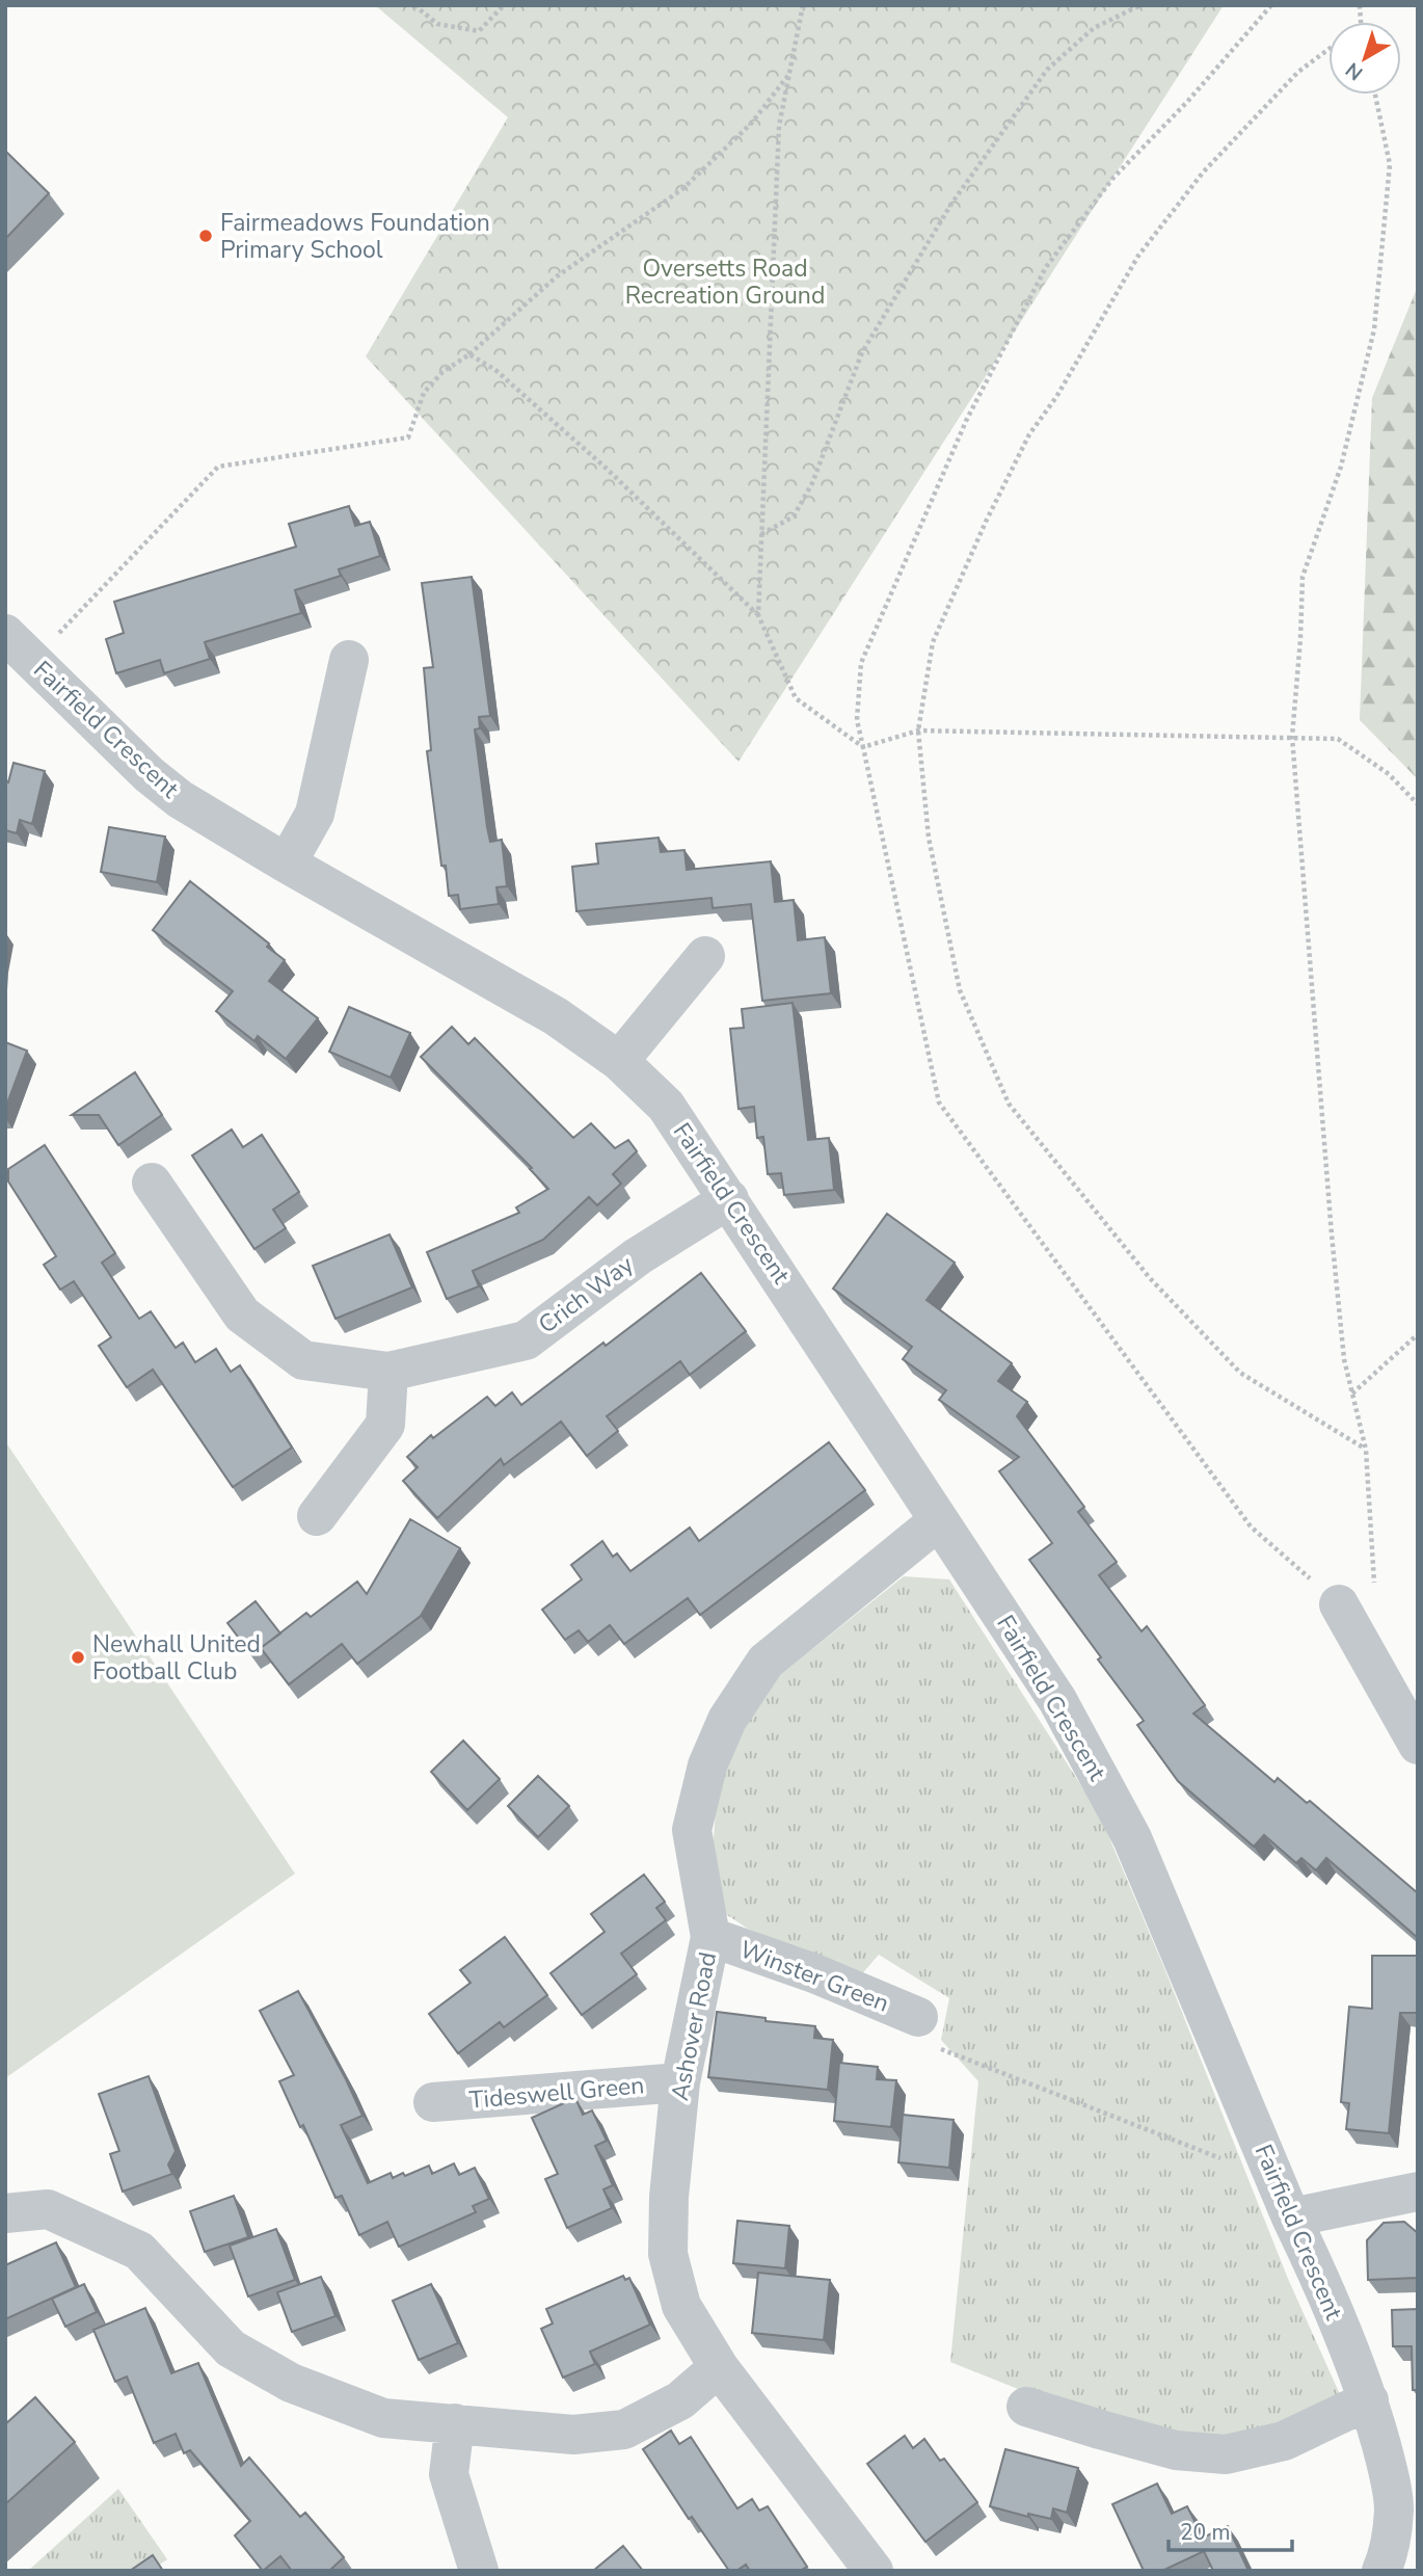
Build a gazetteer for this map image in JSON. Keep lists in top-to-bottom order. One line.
{"streets":{"street":["Fairfield Crescent","Crich Way","Winster Green","Ashover Road","Tideswell Green"]},"crossings":[["Fairfield Crescent","Crich Way"],["Fairfield Crescent","Ashover Road"],["Winster Green","Ashover Road"],["Ashover Road","Tideswell Green"]],"parks":["Oversetts Road Recreation Ground"],"places":["Fairmeadows Foundation Primary School","Newhall United Football Club"],"scale_bar":"20 m","north":"bottom left"}
